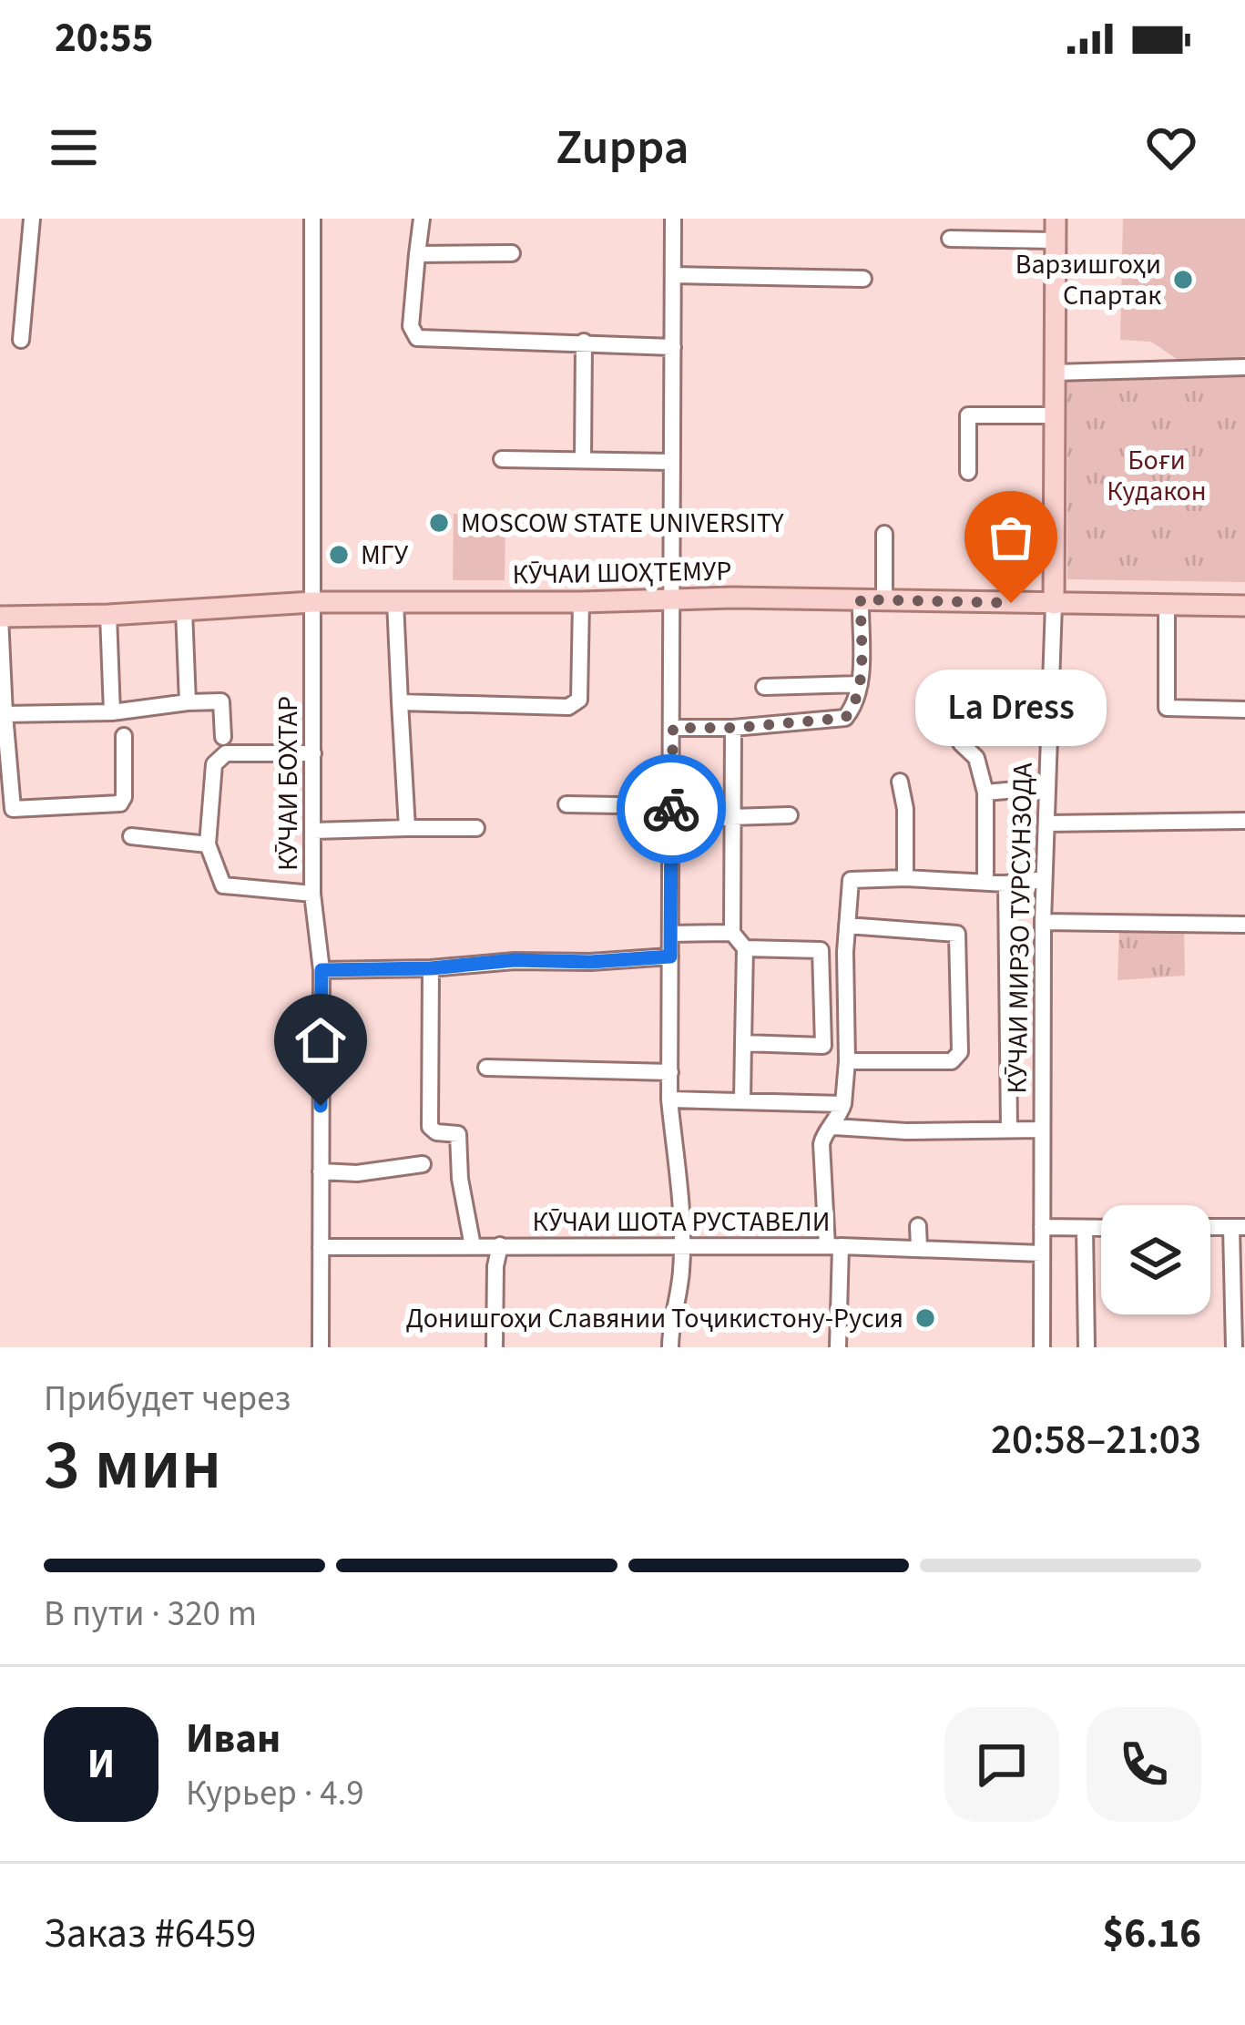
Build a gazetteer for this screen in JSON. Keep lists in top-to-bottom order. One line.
{"streets":{"main road":["КӮЧАИ ШОҲТЕМУР"],"street":["КӮЧАИ БОХТАР","КӮЧАИ МИРЗО ТУРСУНЗОДА","КӮЧАИ ШОТА РУСТАВЕЛИ"]},"crossings":[["КӮЧАИ ШОҲТЕМУР","КӮЧАИ БОХТАР"],["КӮЧАИ ШОҲТЕМУР","КӮЧАИ МИРЗО ТУРСУНЗОДА"],["КӮЧАИ БОХТАР","КӮЧАИ ШОТА РУСТАВЕЛИ"],["КӮЧАИ МИРЗО ТУРСУНЗОДА","КӮЧАИ ШОТА РУСТАВЕЛИ"]],"parks":["Боғи Кудакон"],"places":["Варзишгоҳи Спартак","MOSCOW STATE UNIVERSITY","МГУ","La Dress","Донишгоҳи Славянии Тоҷикистону-Русия"],"page":{"status":"20:55","header":"Zuppa","bubble":"La Dress","heading":["3 мин","Прибудет через","20:58–21:03"],"panel":["Иван","Курьер · 4.9","Заказ #6459","$6.16"],"bar":"В пути · 320 m","round":"И"}}
